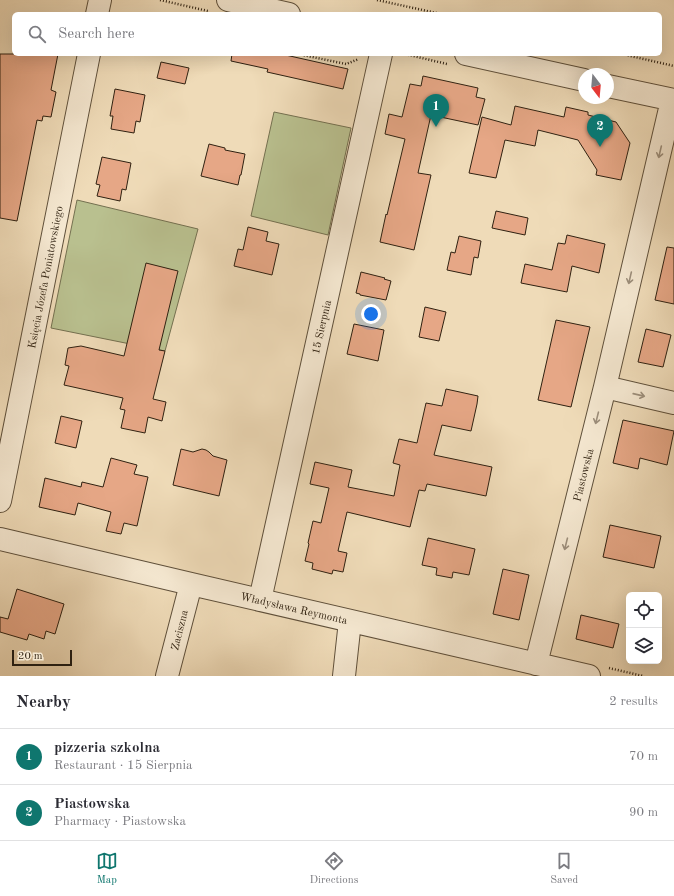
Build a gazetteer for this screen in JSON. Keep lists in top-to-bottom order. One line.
{"streets":{"street":["Księcia Józefa Poniatowskiego","15 Sierpnia","Piastowska","Władysława Reymonta","Zaciszna"]},"crossings":[["15 Sierpnia","Władysława Reymonta"],["Piastowska","Władysława Reymonta"],["Władysława Reymonta","Zaciszna"]],"one_way":["Piastowska"],"scale_bar":"20 m","north":"bottom","page":{"search":"Search here","pins":["1","2"],"scale":"20 m","heading":["Nearby","2 results"],"list":[{"mark":"1","name":"pizzeria szkolna","note":"Restaurant · 15 Sierpnia","value":"70 m"},{"mark":"2","name":"Piastowska","note":"Pharmacy · Piastowska","value":"90 m"}],"nav":["Map","Directions","Saved"]}}
